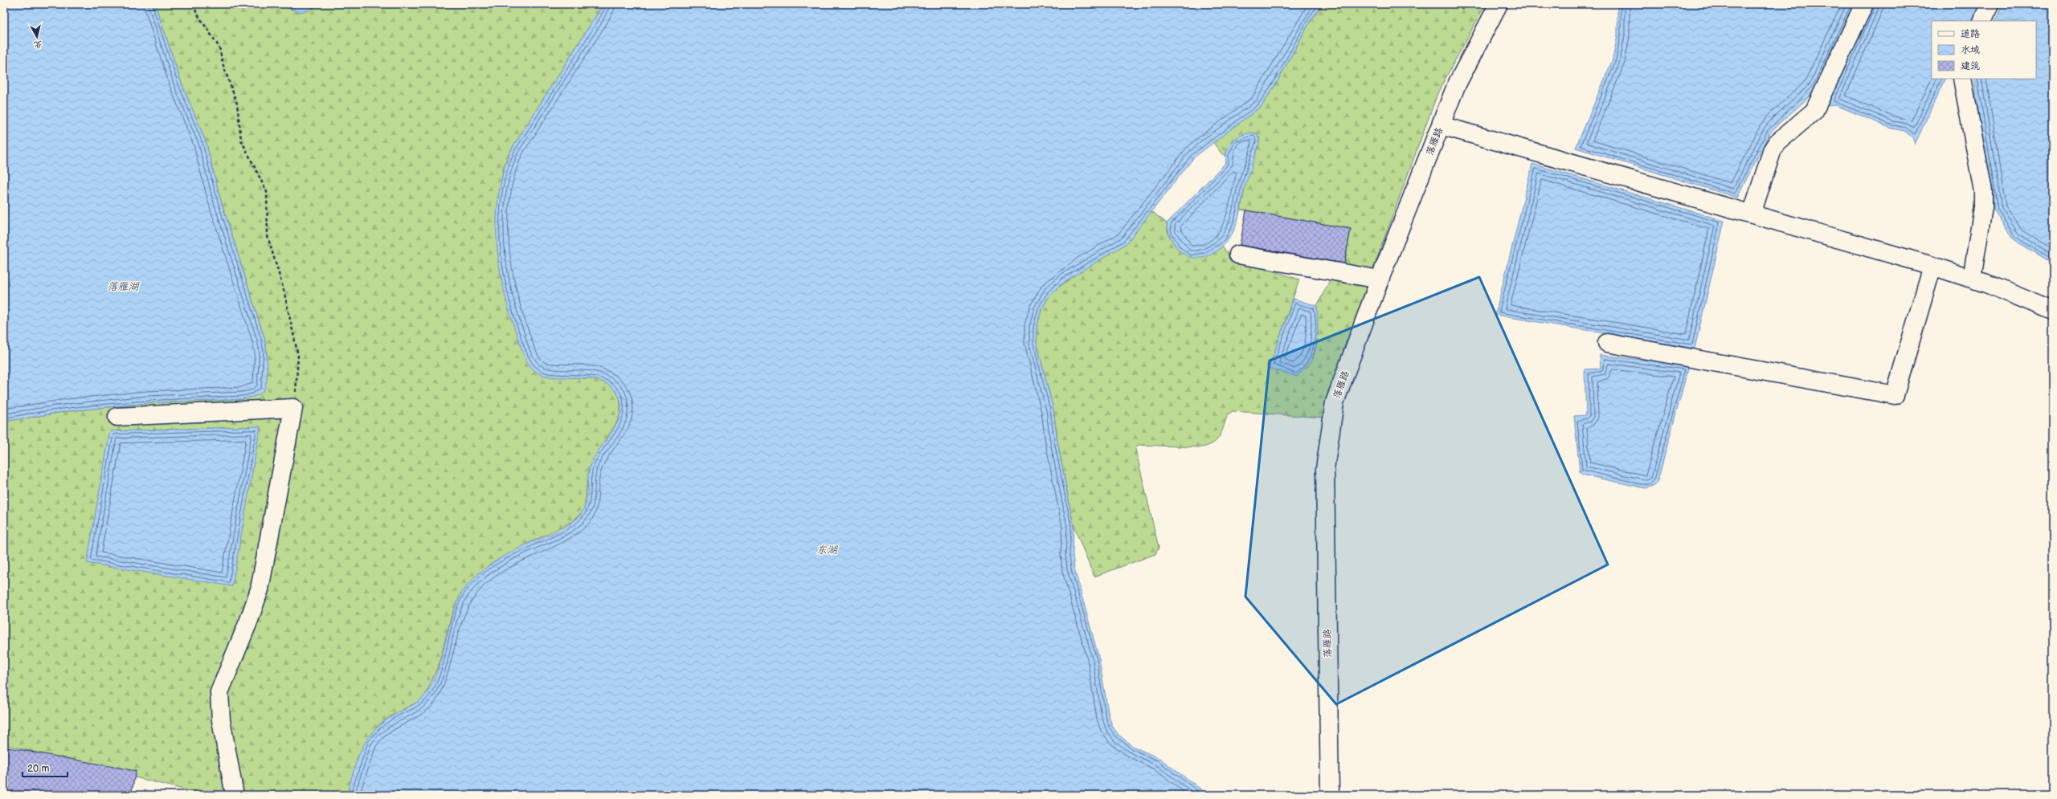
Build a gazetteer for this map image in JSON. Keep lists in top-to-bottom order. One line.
{"streets":{"street":["落雁路"]},"water":["落雁湖","东湖"],"legend":["道路","水域","建筑"],"scale_bar":"20 m","north":"bottom"}
